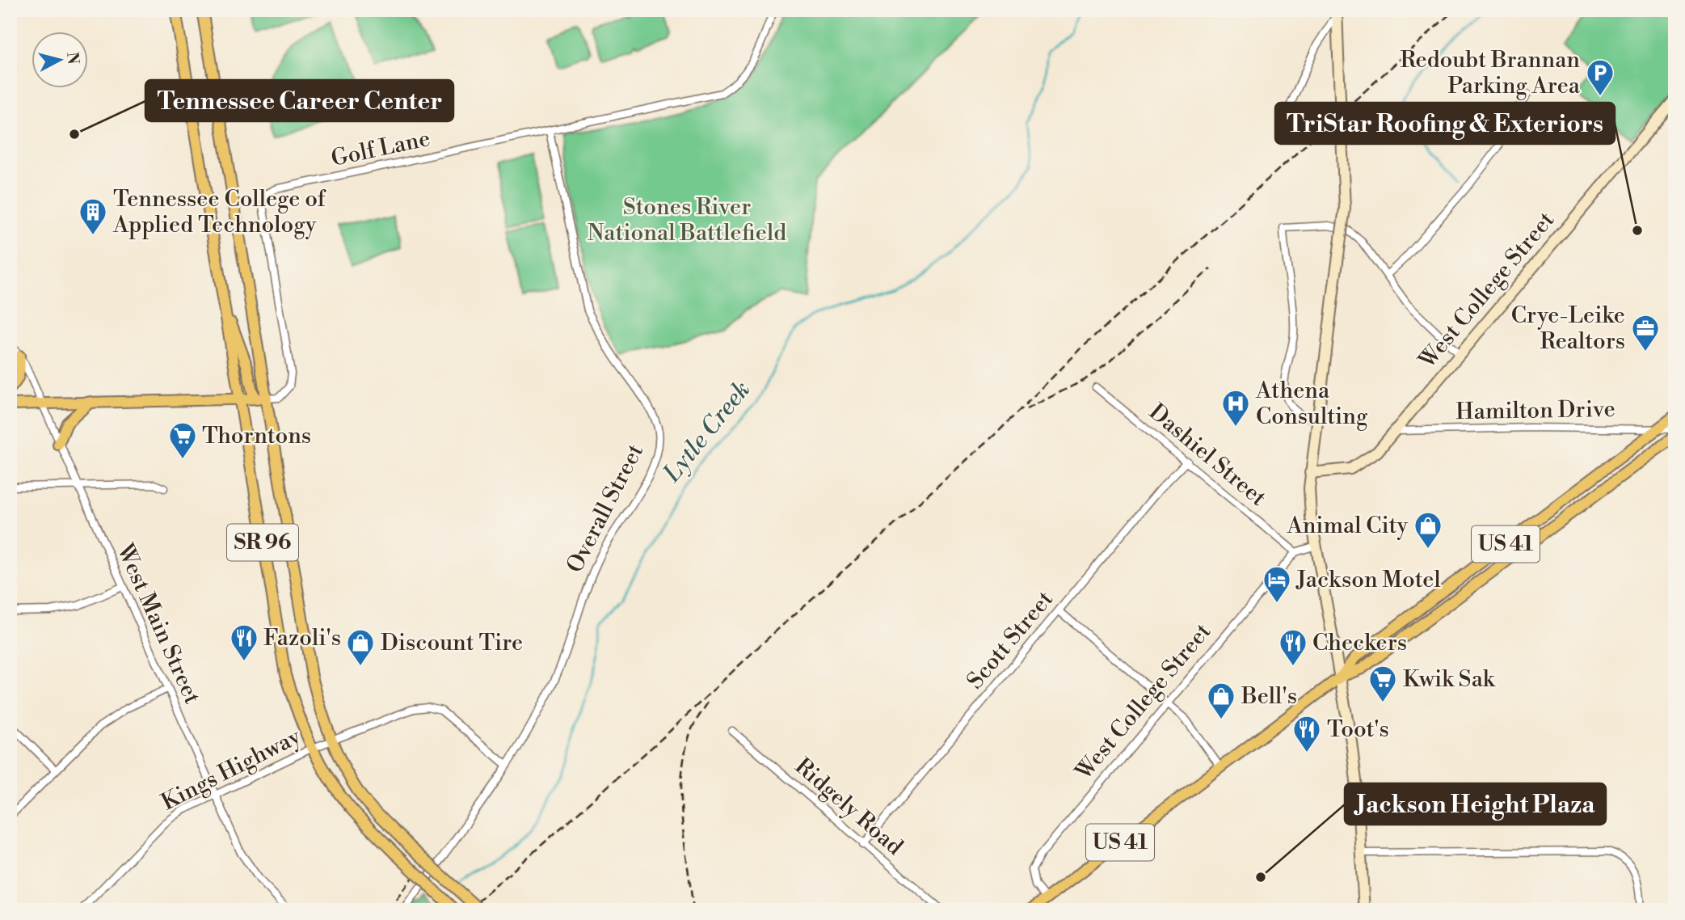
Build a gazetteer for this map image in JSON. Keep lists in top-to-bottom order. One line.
{"streets":{"main road":["West College Street","SR 96","US 41"],"street":["Golf Lane","Hamilton Drive","Dashiel Street","Overall Street","West Main Street","Scott Street","Kings Highway","Ridgely Road"]},"crossings":[["Golf Lane","Overall Street"],["Golf Lane","SR 96"],["West College Street","Hamilton Drive"],["West College Street","Dashiel Street"],["West College Street","US 41"],["Hamilton Drive","US 41"],["Dashiel Street","Scott Street"],["Overall Street","Kings Highway"],["SR 96","Kings Highway"],["West Main Street","Kings Highway"],["Scott Street","Ridgely Road"]],"water":["Lytle Creek"],"parks":["Stones River National Battlefield"],"places":{"parking":["Redoubt Brannan Parking Area"],"other":["Tennessee Career Center","TriStar Roofing & Exteriors","Jackson Height Plaza"],"building":["Tennessee College of Applied Technology"],"office":["Crye-Leike Realtors"],"hospital":["Athena Consulting"],"supermarket":["Thorntons","Kwik Sak"],"shop":["Animal City","Discount Tire","Bell's"],"hotel":["Jackson Motel"],"restaurant":["Fazoli's","Checkers","Toot's"]},"north":"right"}
